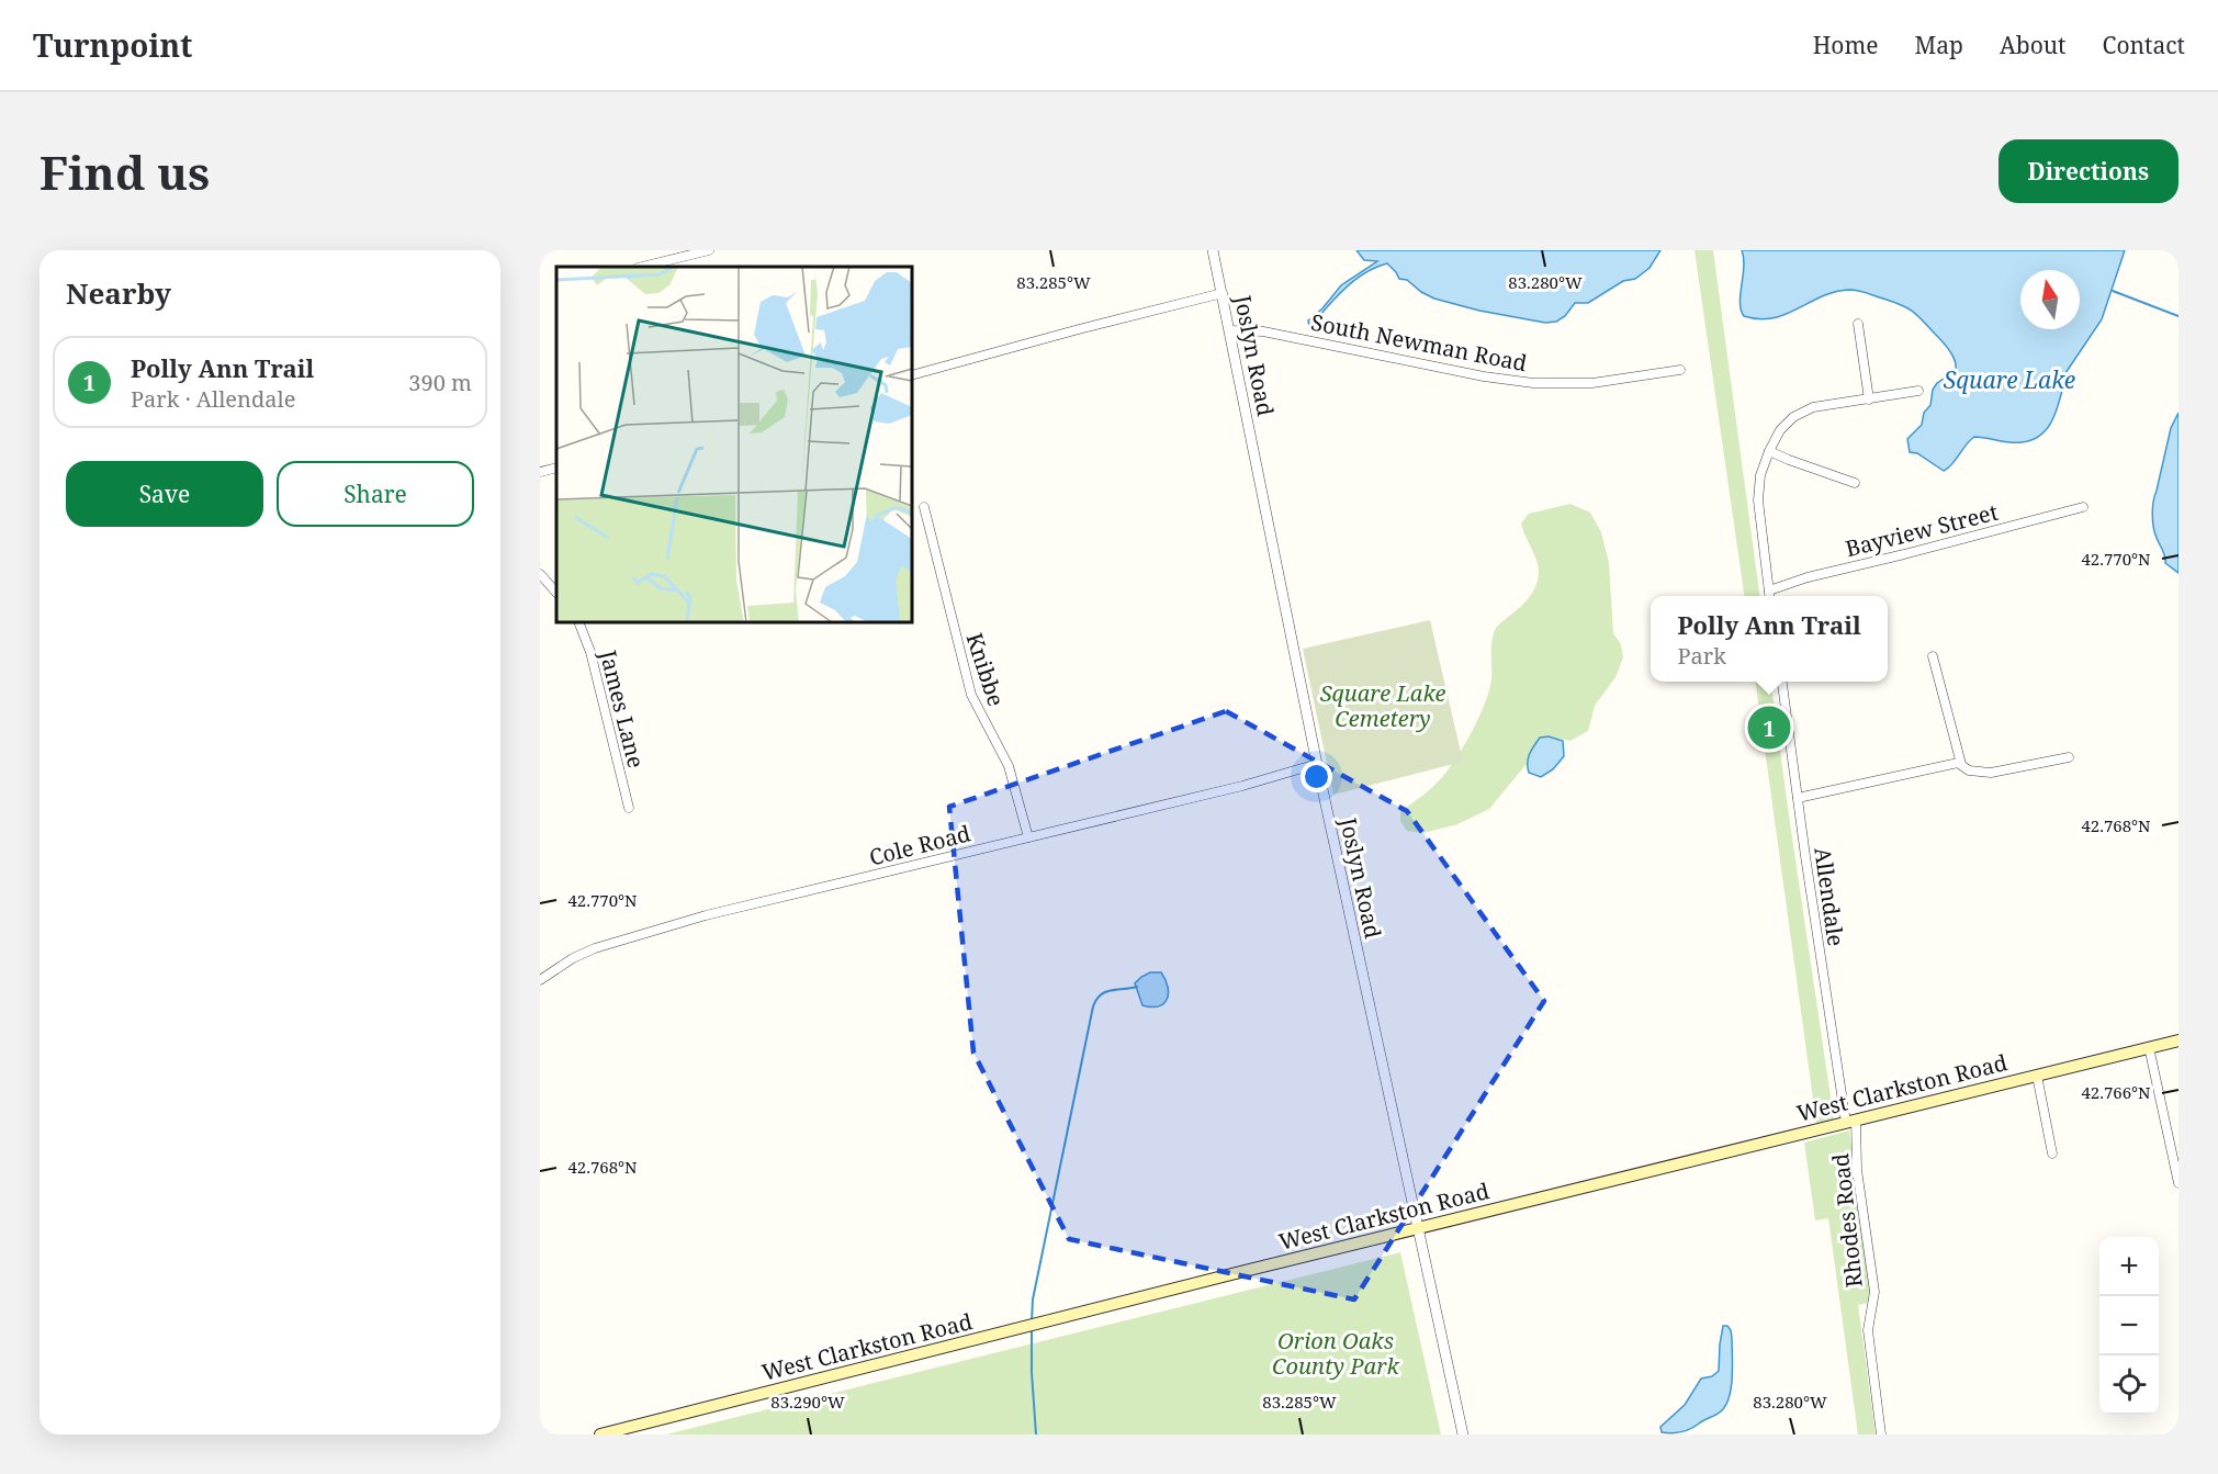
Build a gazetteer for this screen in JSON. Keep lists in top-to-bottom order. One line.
{"streets":{"main road":["West Clarkston Road"],"street":["South Newman Road","Joslyn Road","Bayview Street","Knibbe","James Lane","Cole Road","Allendale","Rhodes Road"]},"crossings":[["South Newman Road","Joslyn Road"],["Joslyn Road","Cole Road"],["Joslyn Road","West Clarkston Road"],["Knibbe","Cole Road"],["Allendale","West Clarkston Road"],["Allendale","Rhodes Road"],["West Clarkston Road","Rhodes Road"]],"water":["Square Lake"],"parks":["Square Lake Cemetery","Orion Oaks County Park"],"north":"top","page":{"header":"Turnpoint","nav":["Home","Map","About","Contact"],"buttons":["Directions",["Save","Share"]],"title":"Find us","heading":"Nearby","list":[{"mark":"1","name":"Polly Ann Trail","note":"Park · Allendale","value":"390 m"}],"popup":["Polly Ann Trail","Park"],"pins":"1","map_buttons":["+","−"]},"coordinates":["83.285°W","83.280°W","42.770°N","42.768°N","42.766°N","83.290°W"]}
